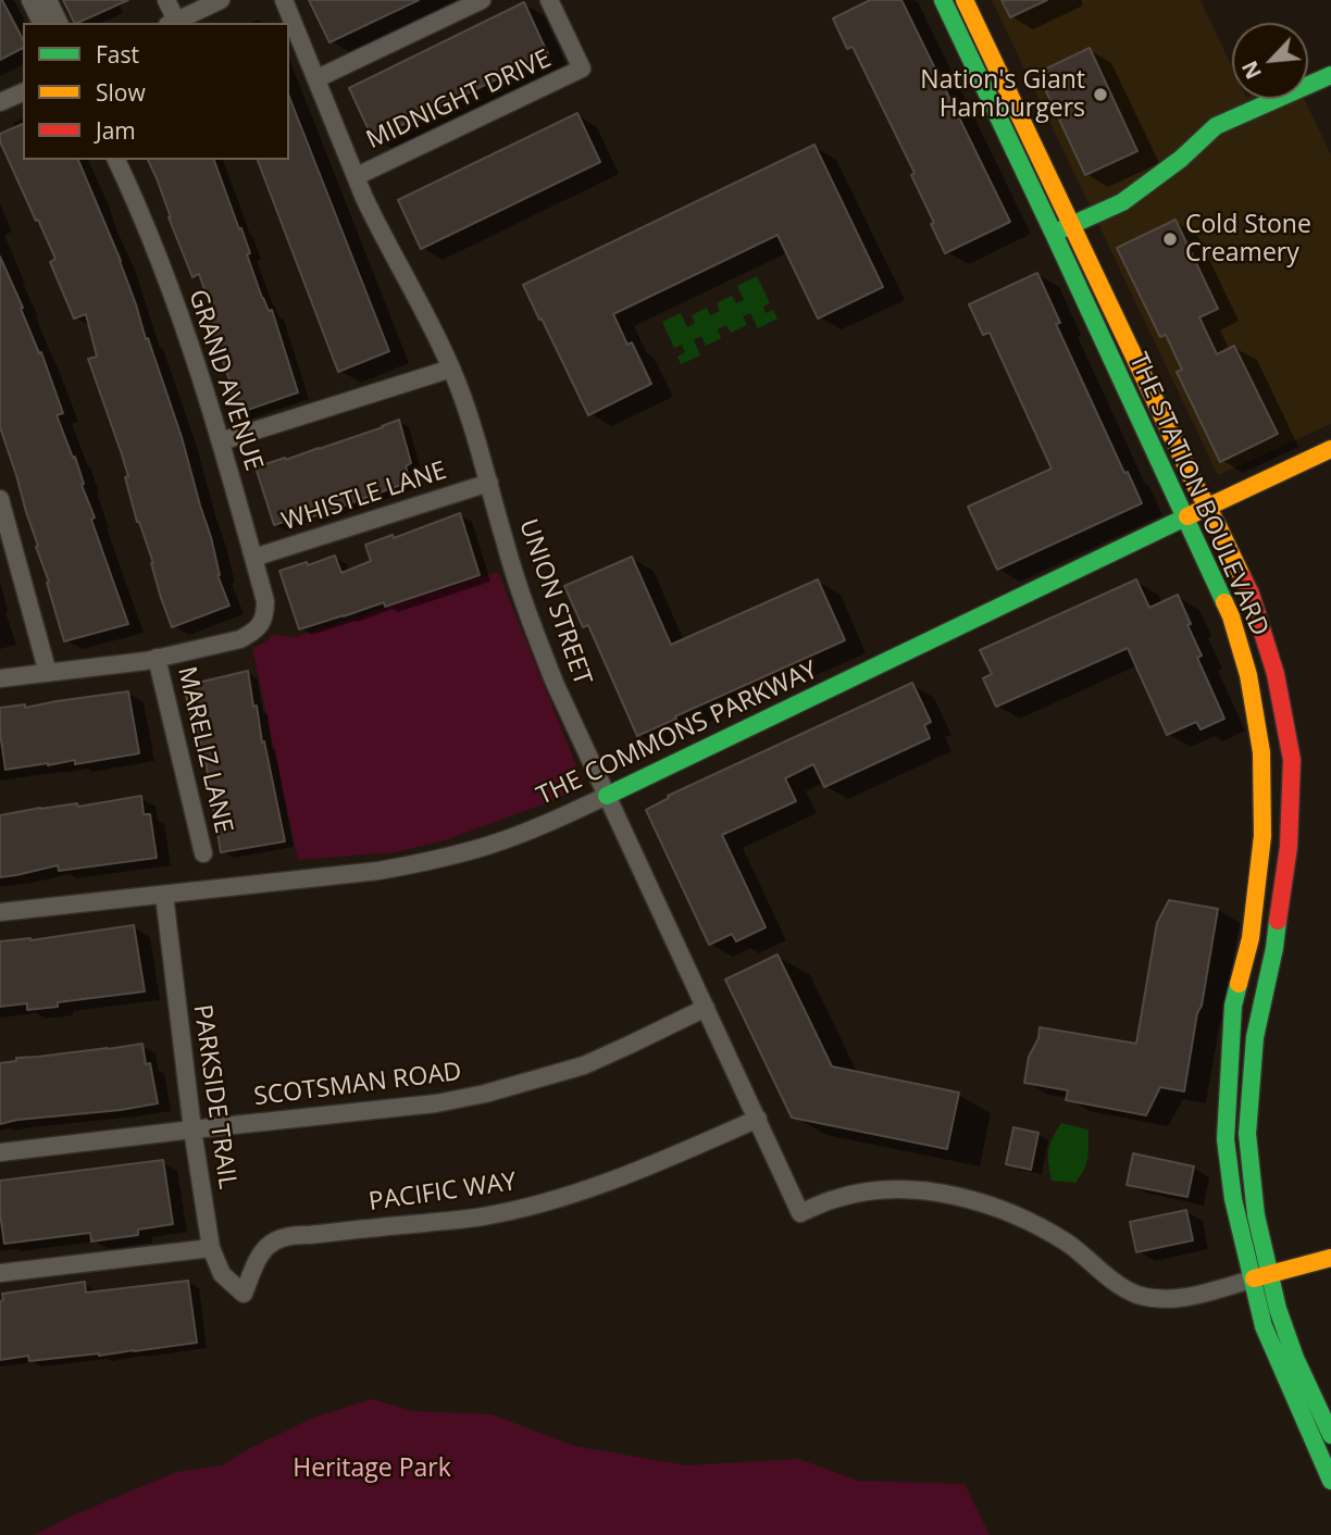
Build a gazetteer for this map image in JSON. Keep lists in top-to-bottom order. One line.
{"streets":{"street":["MIDNIGHT DRIVE","GRAND AVENUE","THE STATION BOULEVARD","WHISTLE LANE","UNION STREET","THE COMMONS PARKWAY","MARELIZ LANE","SCOTSMAN ROAD","PARKSIDE TRAIL","PACIFIC WAY"]},"crossings":[["MIDNIGHT DRIVE","UNION STREET"],["GRAND AVENUE","WHISTLE LANE"],["GRAND AVENUE","MARELIZ LANE"],["THE STATION BOULEVARD","UNION STREET"],["THE STATION BOULEVARD","THE COMMONS PARKWAY"],["WHISTLE LANE","UNION STREET"],["UNION STREET","THE COMMONS PARKWAY"],["UNION STREET","SCOTSMAN ROAD"],["UNION STREET","PACIFIC WAY"],["THE COMMONS PARKWAY","PARKSIDE TRAIL"],["SCOTSMAN ROAD","PARKSIDE TRAIL"],["PARKSIDE TRAIL","PACIFIC WAY"]],"parks":["Heritage Park"],"places":["Nation's Giant Hamburgers","Cold Stone Creamery"],"legend":["Fast","Slow","Jam"],"north":"bottom left"}
